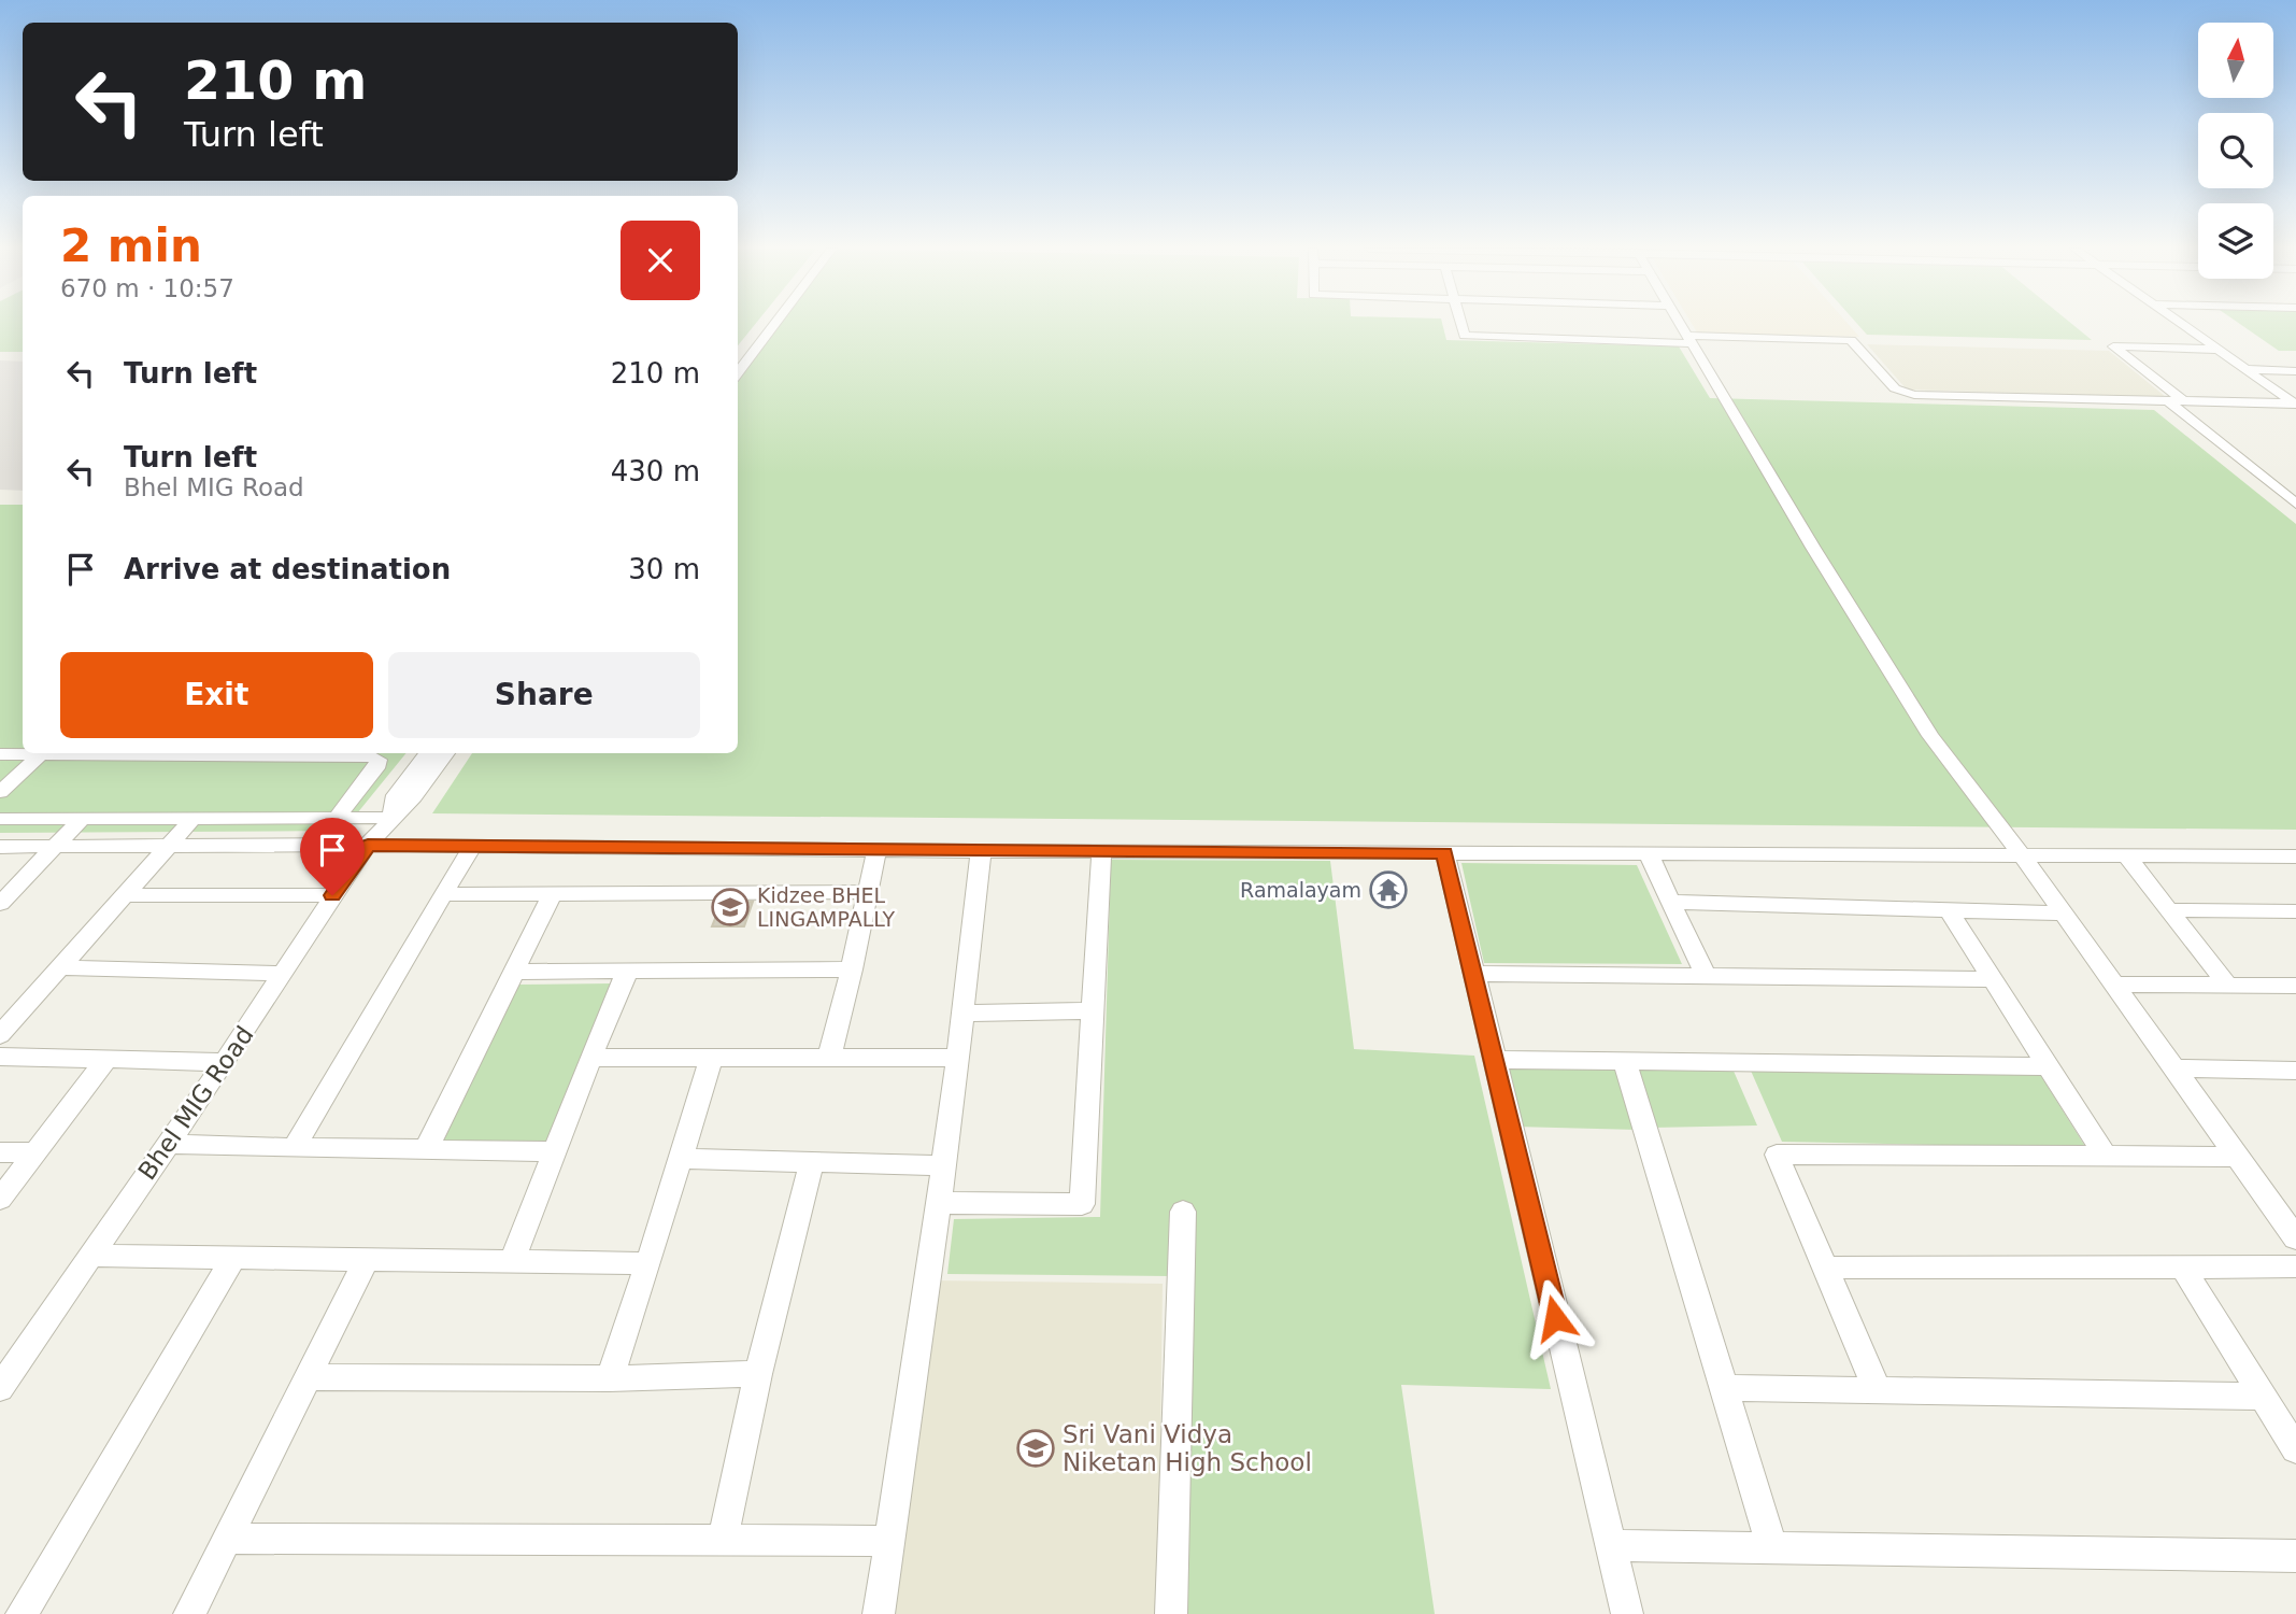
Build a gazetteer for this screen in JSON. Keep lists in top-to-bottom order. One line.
{"streets":{"street":["Bhel MIG Road"]},"places":{"temple":["Ramalayam"],"school or university":["Kidzee BHEL LINGAMPALLY","Sri Vani Vidya Niketan High School"]},"north":"top","page":{"turn":["210 m","Turn left"],"heading":["2 min","670 m · 10:57"],"list":[{"name":"Turn left","value":"210 m"},{"name":"Turn left","note":"Bhel MIG Road","value":"430 m"},{"name":"Arrive at destination","value":"30 m"}],"buttons":["Exit","Share"]}}
